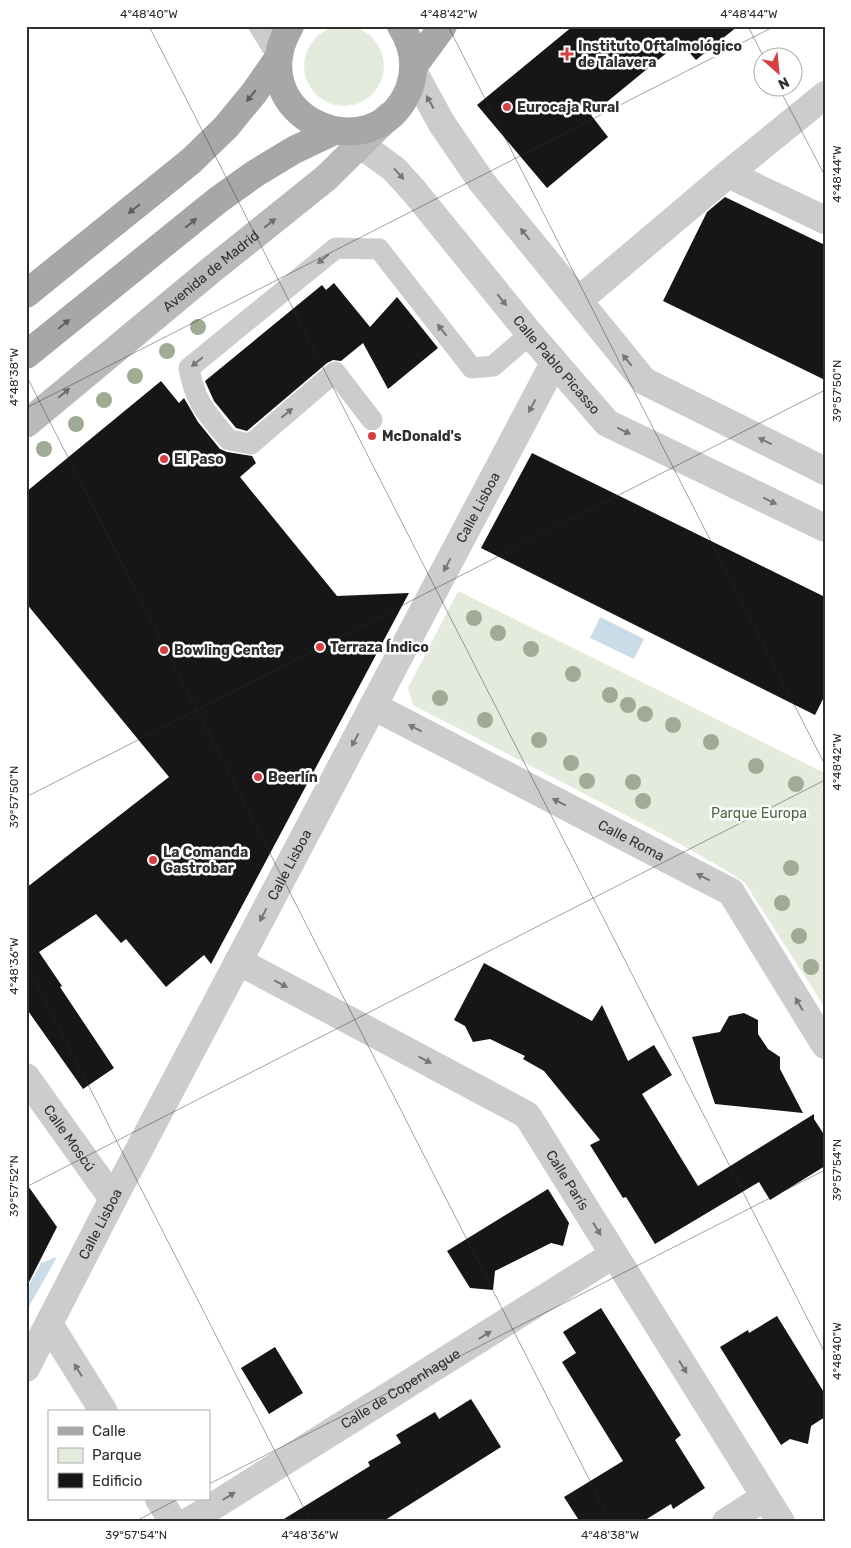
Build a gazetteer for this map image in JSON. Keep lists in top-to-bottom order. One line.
{"streets":{"main road":["Avenida de Madrid"],"street":["Calle Pablo Picasso","Calle Lisboa","Calle Roma","Calle Moscú","Calle París","Calle de Copenhague"]},"crossings":[["Avenida de Madrid","Calle Pablo Picasso"],["Calle Pablo Picasso","Calle Lisboa"],["Calle Lisboa","Calle Roma"],["Calle Lisboa","Calle Moscú"],["Calle Lisboa","Calle París"],["Calle París","Calle de Copenhague"]],"one_way":["Calle Lisboa","Calle Roma","Calle París","Calle de Copenhague"],"parks":["Parque Europa"],"places":{"health":["Instituto Oftalmológico de Talavera"],"other":["Eurocaja Rural","McDonald's","El Paso","Terraza Índico","Bowling Center","Beerlín","La Comanda Gastrobar"]},"legend":["Calle","Parque","Edificio"],"north":"bottom right","coordinates":["4°48'40\"W","4°48'42\"W","4°48'44\"W","4°48'38\"W","39°57'50\"N","4°48'36\"W","39°57'54\"N","39°57'52\"N"]}
